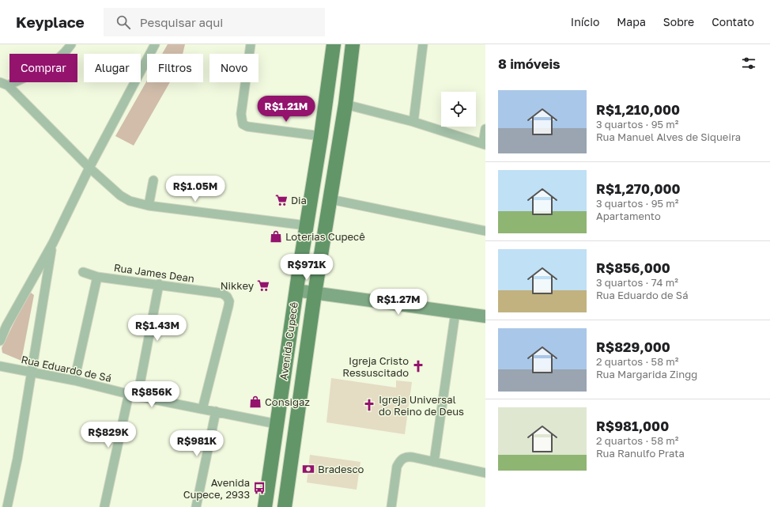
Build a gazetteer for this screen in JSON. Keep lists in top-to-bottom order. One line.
{"streets":{"main road":["Avenida Cupecê"],"street":["Rua James Dean","Rua Eduardo de Sá"]},"crossings":[["Rua James Dean","Rua Eduardo de Sá"],["Avenida Cupecê","Rua Eduardo de Sá"]],"places":{"supermarket":["Dia","Nikkey"],"shop":["Loterias Cupecê","Consigaz"],"church":["Igreja Cristo Ressuscitado","Igreja Universal do Reino de Deus"],"bank":["Bradesco"],"bus stop":["Avenida Cupece, 2933"]},"page":{"header":"Keyplace","search":"Pesquisar aqui","nav":["Início","Mapa","Sobre","Contato"],"heading":"8 imóveis","chip":["Comprar","Alugar","Filtros","Novo"],"list":[{"name":"R$1,210,000","note":"3 quartos · 95 m² · Rua Manuel Alves de Siqueira"},{"name":"R$1,270,000","note":"3 quartos · 95 m² · Apartamento"},{"name":"R$856,000","note":"3 quartos · 74 m² · Rua Eduardo de Sá"},{"name":"R$829,000","note":"2 quartos · 58 m² · Rua Margarida Zingg"},{"name":"R$981,000","note":"2 quartos · 58 m² · Rua Ranulfo Prata"}],"price":["R$1.21M","R$1.05M","R$971K","R$1.27M","R$1.43M","R$856K","R$829K","R$981K"]}}
